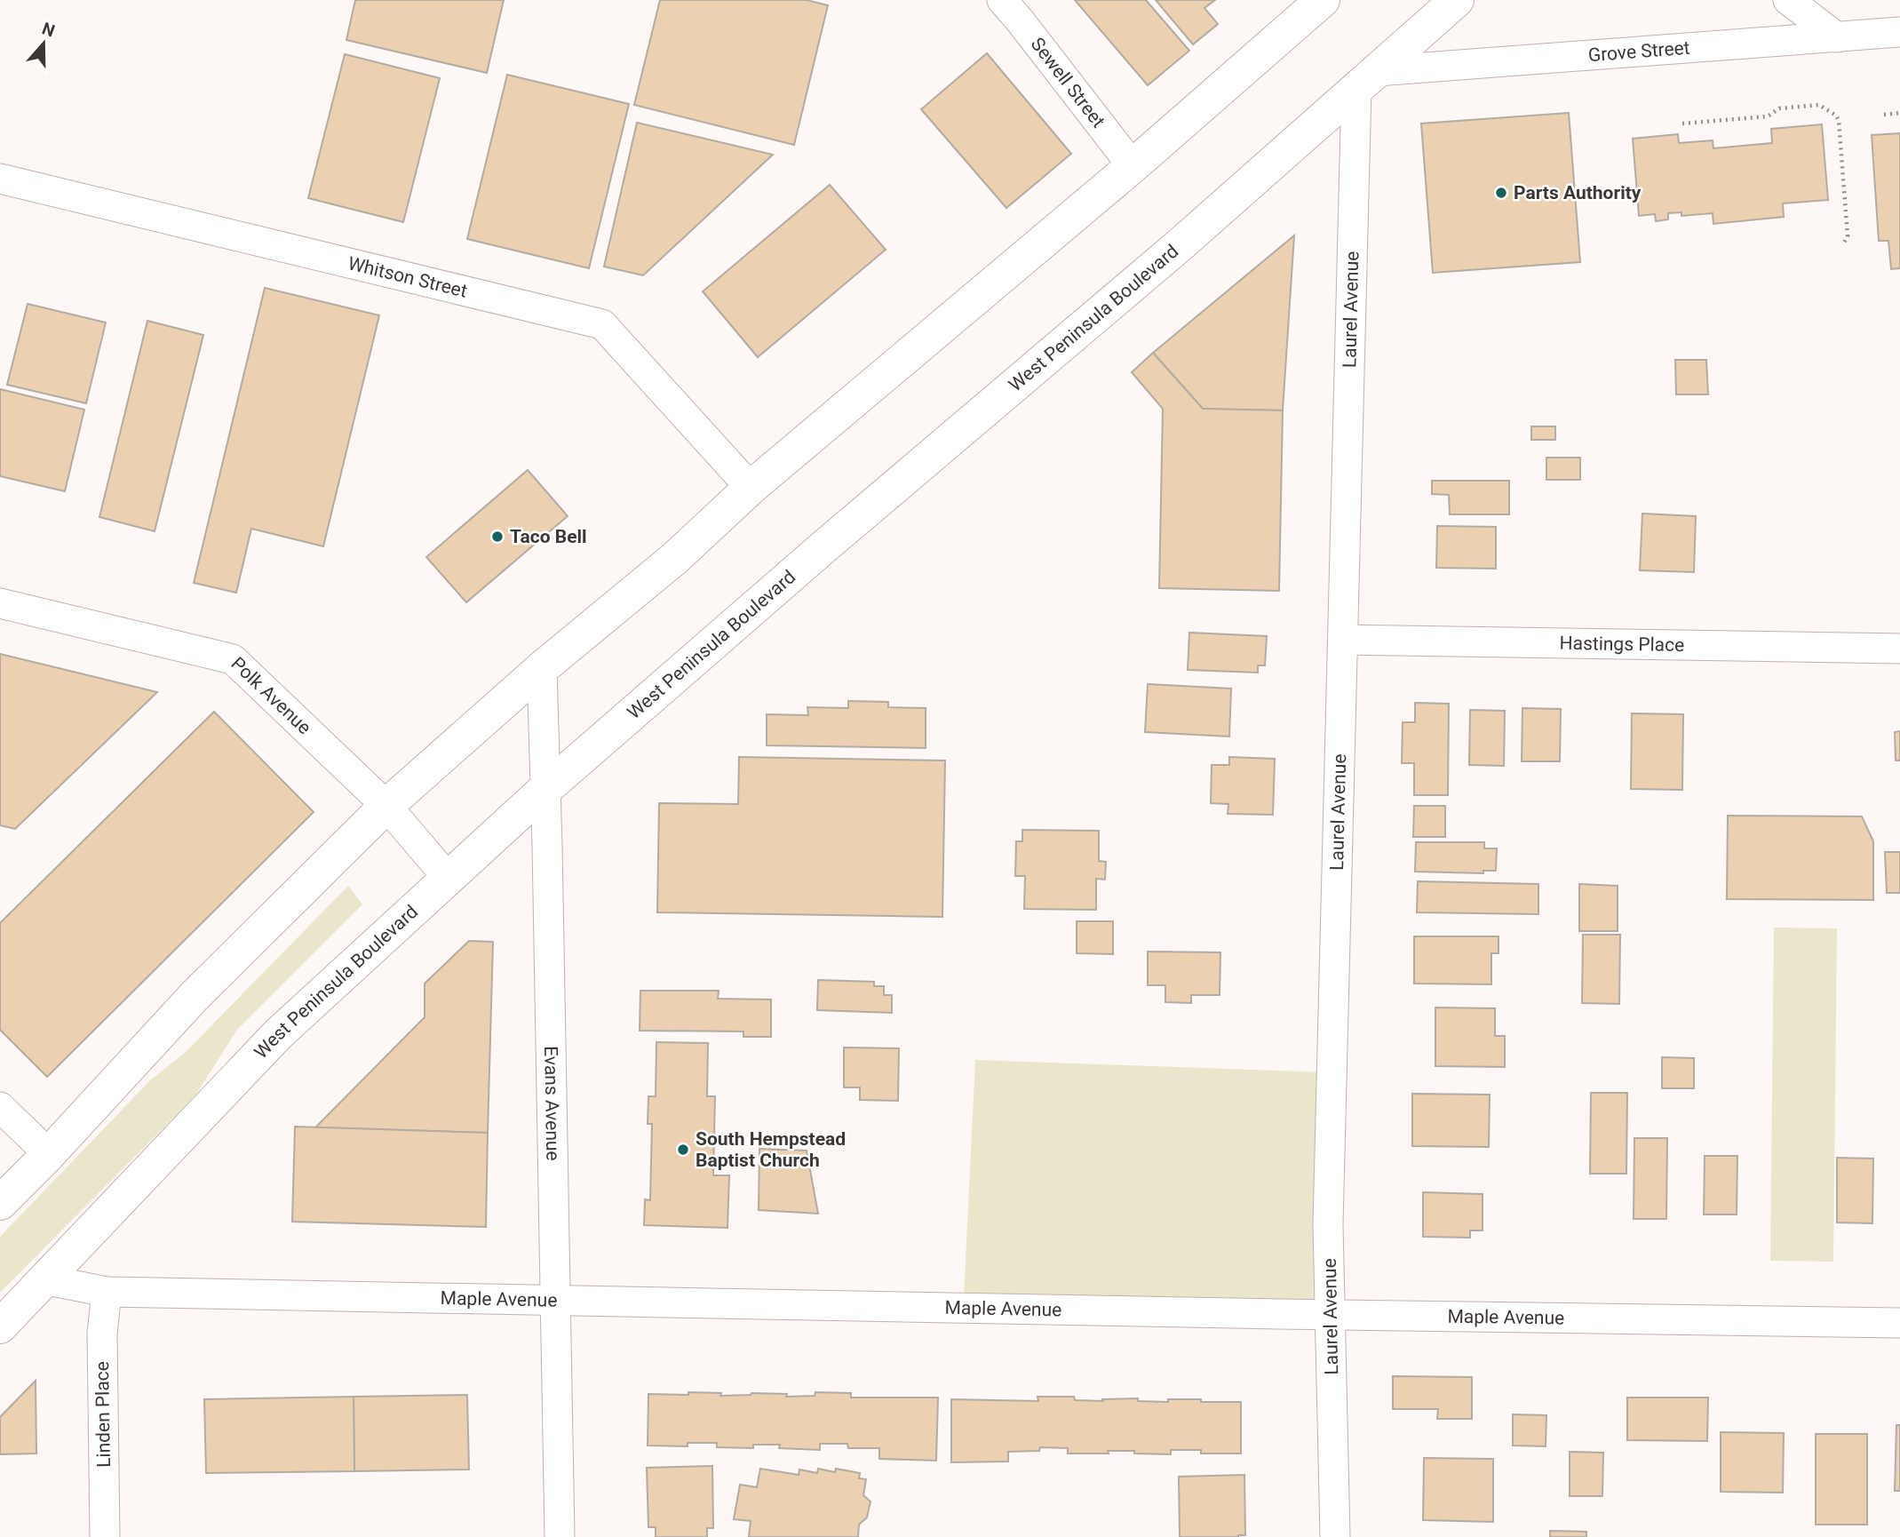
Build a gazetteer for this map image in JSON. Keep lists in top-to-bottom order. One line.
{"streets":{"main road":["West Peninsula Boulevard"],"street":["Grove Street","Sewell Street","Whitson Street","Laurel Avenue","Hastings Place","Polk Avenue","Evans Avenue","Maple Avenue","Linden Place"]},"crossings":[["Grove Street","Laurel Avenue"],["Grove Street","West Peninsula Boulevard"],["Laurel Avenue","West Peninsula Boulevard"],["Laurel Avenue","Hastings Place"],["Laurel Avenue","Maple Avenue"],["West Peninsula Boulevard","Polk Avenue"],["West Peninsula Boulevard","Evans Avenue"],["West Peninsula Boulevard","Maple Avenue"],["Evans Avenue","Maple Avenue"],["Maple Avenue","Linden Place"]],"places":["Parts Authority","Taco Bell","South Hempstead Baptist Church"],"north":"top"}
